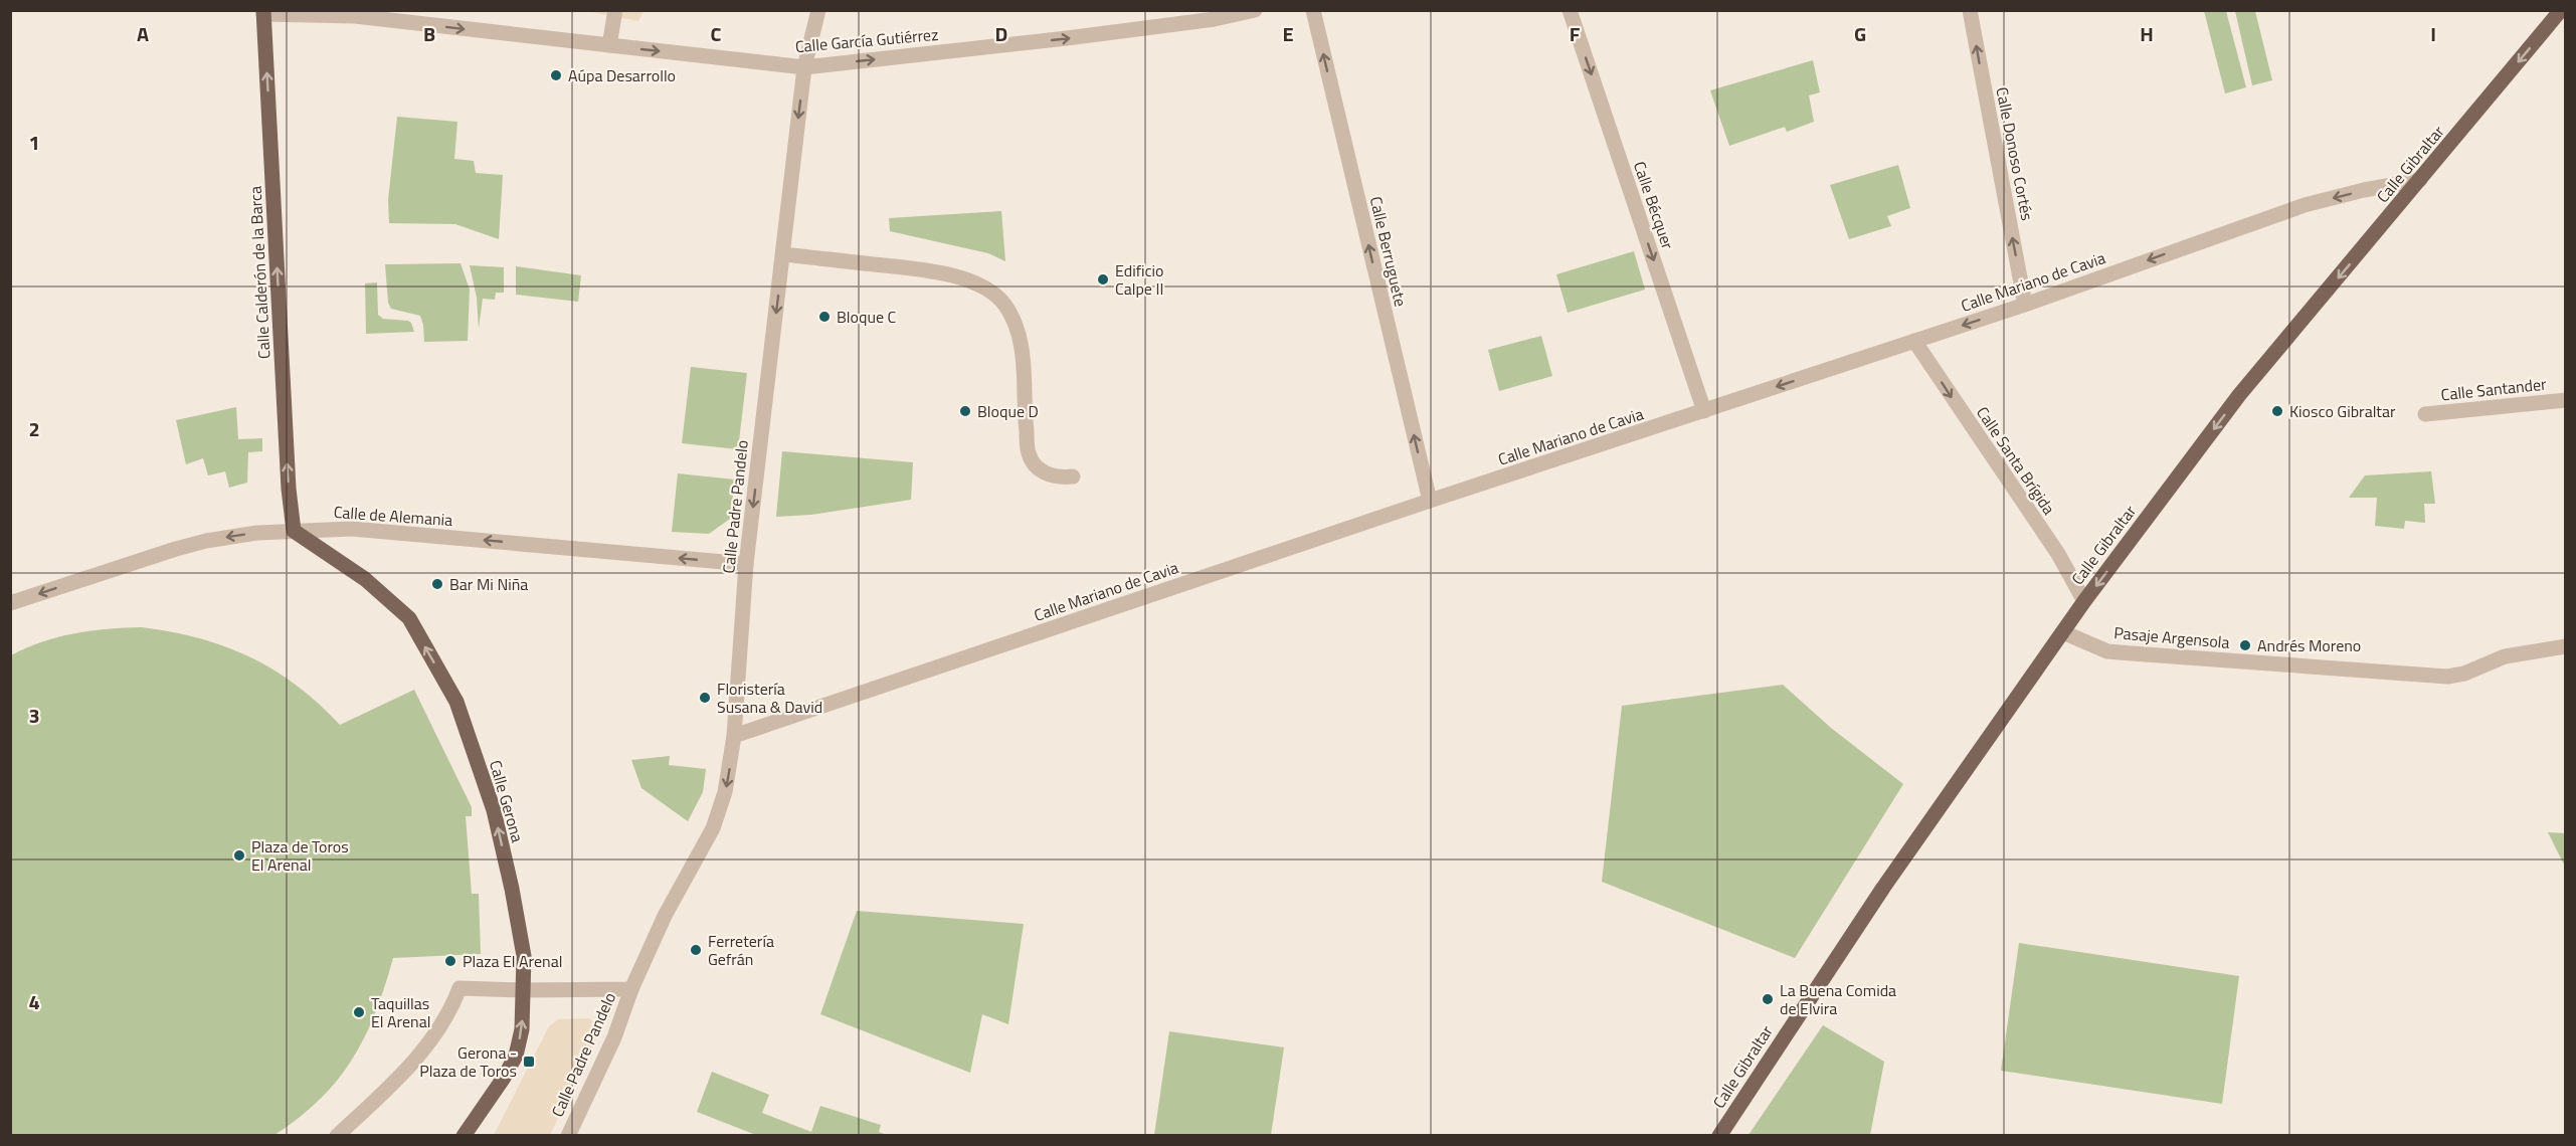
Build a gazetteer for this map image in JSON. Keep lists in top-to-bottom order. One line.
{"streets":{"main road":["Calle Gibraltar","Calle Calderón de la Barca","Calle Gerona"],"street":["Calle García Gutiérrez","Calle Donoso Cortés","Calle Bécquer","Calle Berruguete","Calle Mariano de Cavia","Calle Santander","Calle Santa Brígida","Calle Padre Pandelo","Calle de Alemania","Pasaje Argensola"]},"crossings":[["Calle García Gutiérrez","Calle Calderón de la Barca"],["Calle García Gutiérrez","Calle Padre Pandelo"],["Calle Donoso Cortés","Calle Mariano de Cavia"],["Calle Gibraltar","Calle Mariano de Cavia"],["Calle Gibraltar","Calle Santa Brígida"],["Calle Gibraltar","Pasaje Argensola"],["Calle Bécquer","Calle Mariano de Cavia"],["Calle Berruguete","Calle Mariano de Cavia"],["Calle Calderón de la Barca","Calle de Alemania"],["Calle Calderón de la Barca","Calle Gerona"],["Calle Mariano de Cavia","Calle Santa Brígida"],["Calle Mariano de Cavia","Calle Padre Pandelo"],["Calle Padre Pandelo","Calle de Alemania"],["Calle Padre Pandelo","Calle Gerona"],["Calle de Alemania","Calle Gerona"]],"one_way":["Calle García Gutiérrez","Calle Donoso Cortés","Calle Gibraltar","Calle Bécquer","Calle Berruguete","Calle Calderón de la Barca","Calle Mariano de Cavia","Calle Santa Brígida","Calle Padre Pandelo","Calle de Alemania","Calle Gerona"],"places":{"other":["Aúpa Desarrollo","Edificio Calpe II","Bloque C","Bloque D","Kiosco Gibraltar","Bar Mi Niña","Andrés Moreno","Floristería Susana & David","Plaza de Toros El Arenal","Ferretería Gefrán","Plaza El Arenal","La Buena Comida de Elvira","Taquillas El Arenal"],"transit":["Gerona - Plaza de Toros"]},"grid":{"columns":["A","B","C","D","E","F","G","H","I"],"rows":["1","2","3","4"]}}
